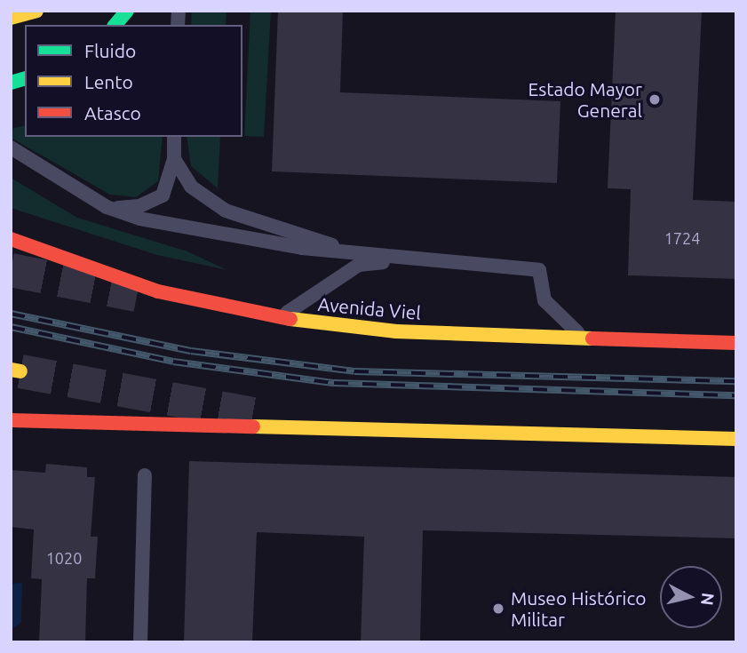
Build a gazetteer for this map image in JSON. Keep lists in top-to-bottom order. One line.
{"streets":{"main road":["Avenida Viel"]},"places":["Estado Mayor General","Museo Histórico Militar"],"house_numbers":["1724","1020"],"legend":["Fluido","Lento","Atasco"],"north":"right"}
